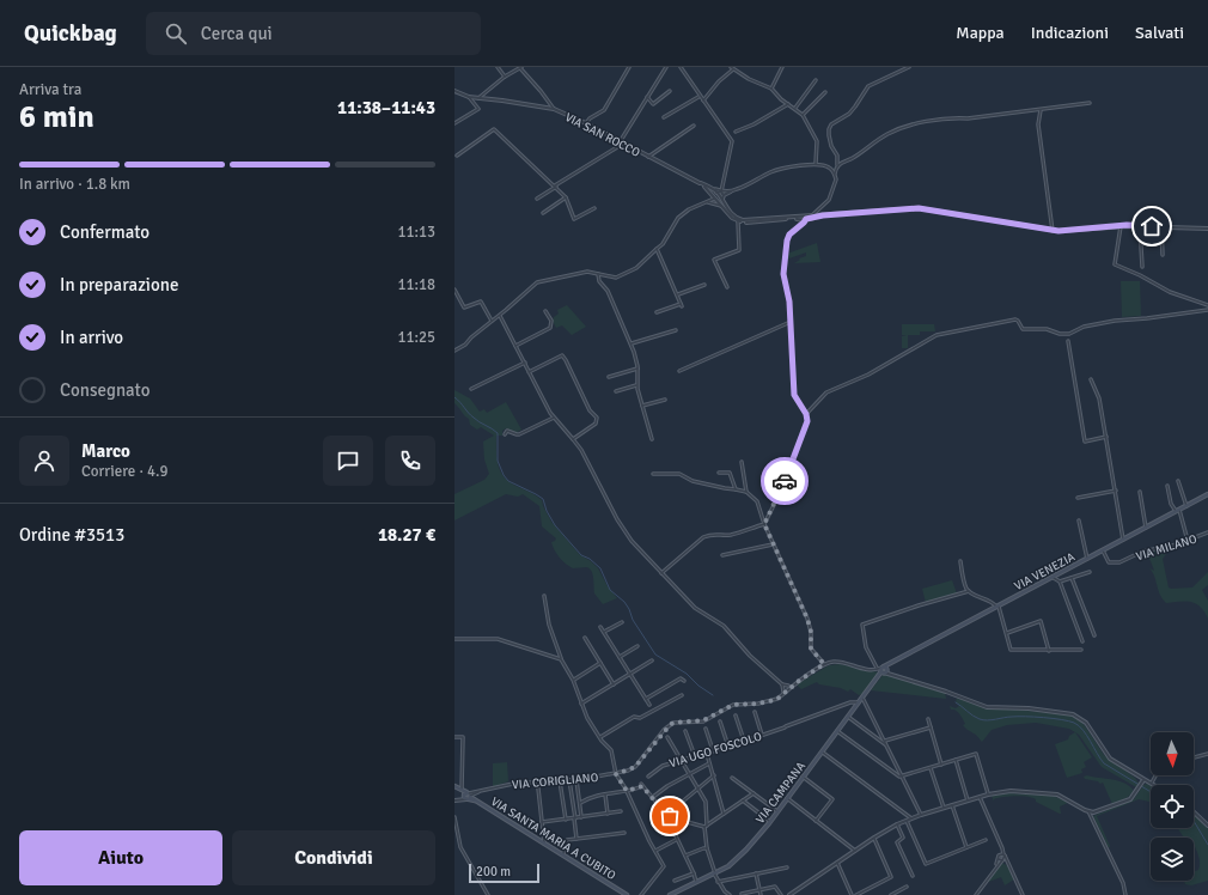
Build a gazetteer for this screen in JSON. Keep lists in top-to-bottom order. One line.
{"streets":{"main road":["VIA VENEZIA","VIA CAMPANA","VIA SANTA MARIA A CUBITO"],"street":["VIA SAN ROCCO","VIA MILANO","VIA UGO FOSCOLO","VIA CORIGLIANO"]},"crossings":[["VIA MILANO","VIA VENEZIA"],["VIA VENEZIA","VIA CAMPANA"],["VIA UGO FOSCOLO","VIA CAMPANA"],["VIA CORIGLIANO","VIA SANTA MARIA A CUBITO"]],"scale_bar":"200 m","north":"bottom","page":{"header":"Quickbag","search":"Cerca qui","nav":["Mappa","Indicazioni","Salvati"],"heading":["6 min","Arriva tra","11:38–11:43"],"panel":["Marco","Corriere · 4.9","Ordine #3513","18.27 €"],"bar":"In arrivo · 1.8 km","list":[["Confermato","11:13"],["In preparazione","11:18"],["In arrivo","11:25"],"Consegnato"],"buttons":["Aiuto","Condividi"],"scale":"200 m"}}
